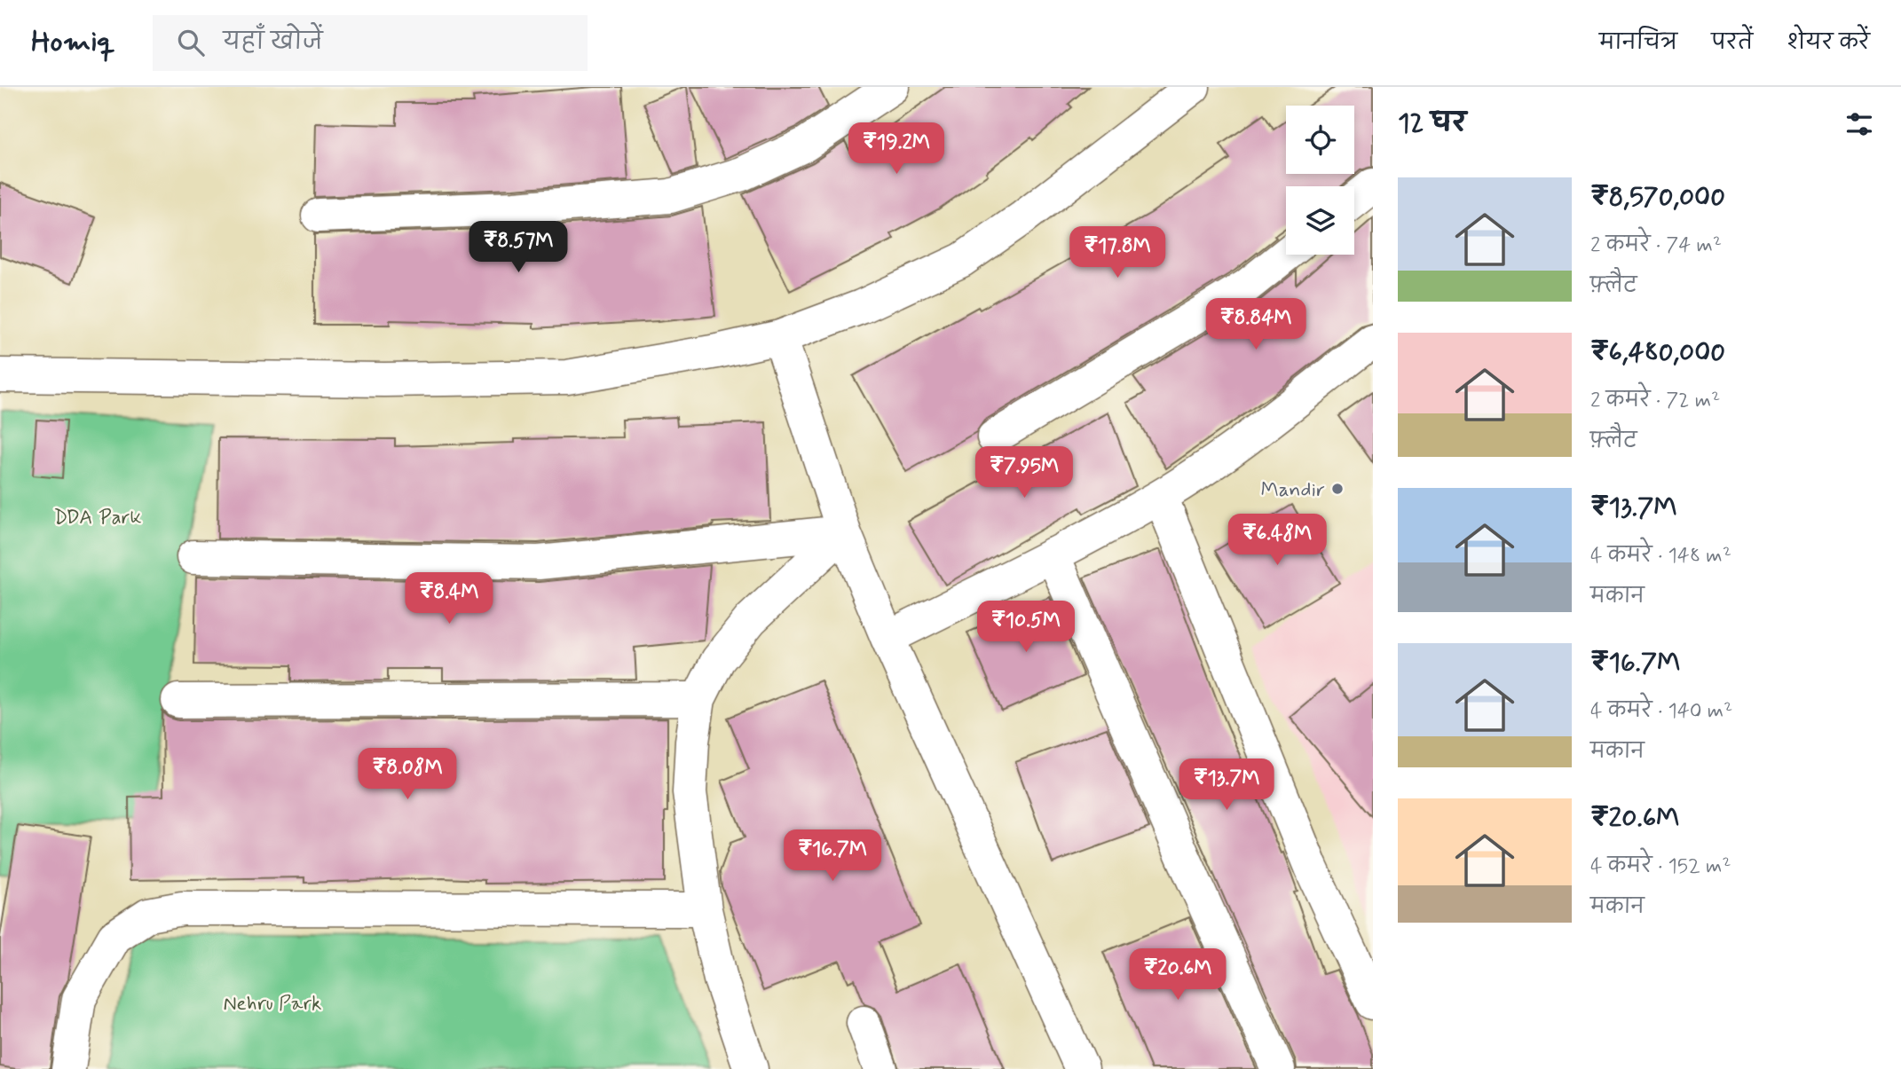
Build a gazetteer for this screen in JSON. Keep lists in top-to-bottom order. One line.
{"parks":["DDA Park","Nehru Park"],"places":["Mandir"],"page":{"header":"Homiq","search":"यहाँ खोजें","nav":["मानचित्र","परतें","शेयर करें"],"heading":"12 घर","price":["₹19.2M","₹8.57M","₹17.8M","₹8.84M","₹7.95M","₹6.48M","₹8.4M","₹10.5M","₹8.08M","₹13.7M","₹16.7M","₹20.6M"],"list":[{"name":"₹8,570,000","note":"2 कमरे · 74 m² · फ़्लैट"},{"name":"₹6,480,000","note":"2 कमरे · 72 m² · फ़्लैट"},{"name":"₹13.7M","note":"4 कमरे · 148 m² · मकान"},{"name":"₹16.7M","note":"4 कमरे · 140 m² · मकान"},{"name":"₹20.6M","note":"4 कमरे · 152 m² · मकान"}]}}
